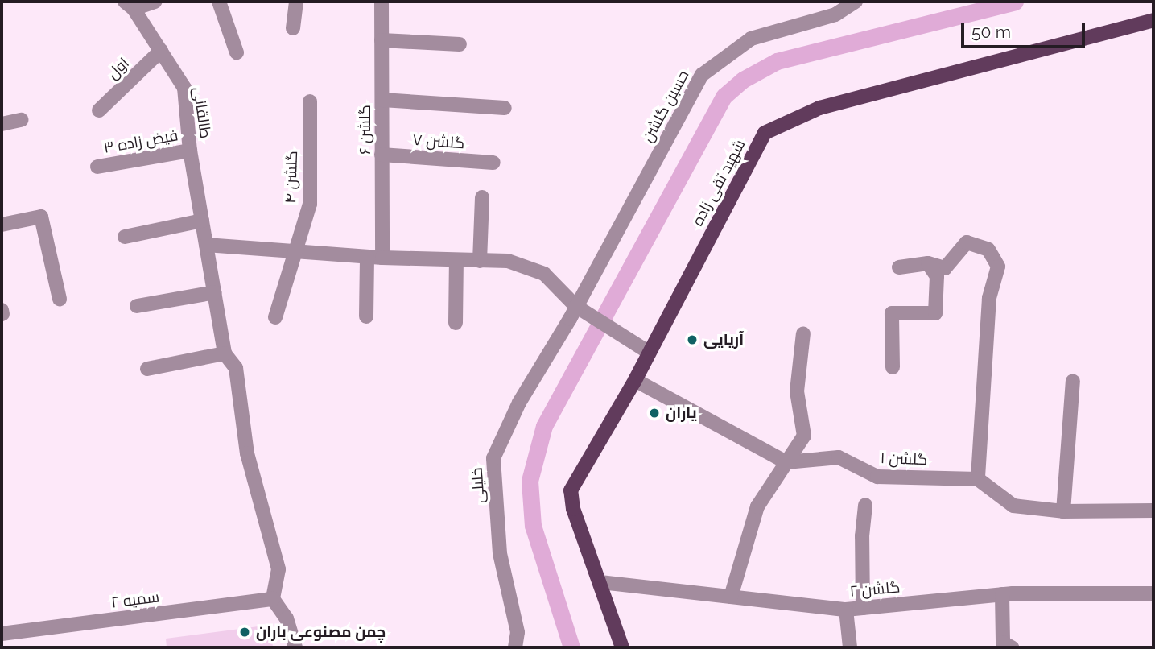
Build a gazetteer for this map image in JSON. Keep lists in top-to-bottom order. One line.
{"streets":{"main road":["شهید تقی زاده"],"street":["اول","حسین گلشن","طالقانی","گلشن ۶","فیض زاده ۳","گلشن ۷","گلشن ۴","گلشن ۱","خلیلی","گلشن ۲","سمیه ۲"]},"crossings":[["اول","طالقانی"],["حسین گلشن","خلیلی"],["طالقانی","فیض زاده ۳"],["طالقانی","سمیه ۲"],["گلشن ۶","گلشن ۷"],["شهید تقی زاده","گلشن ۲"]],"places":["آریایی","یاران","چمن مصنوعی باران"],"scale_bar":"50 m"}
